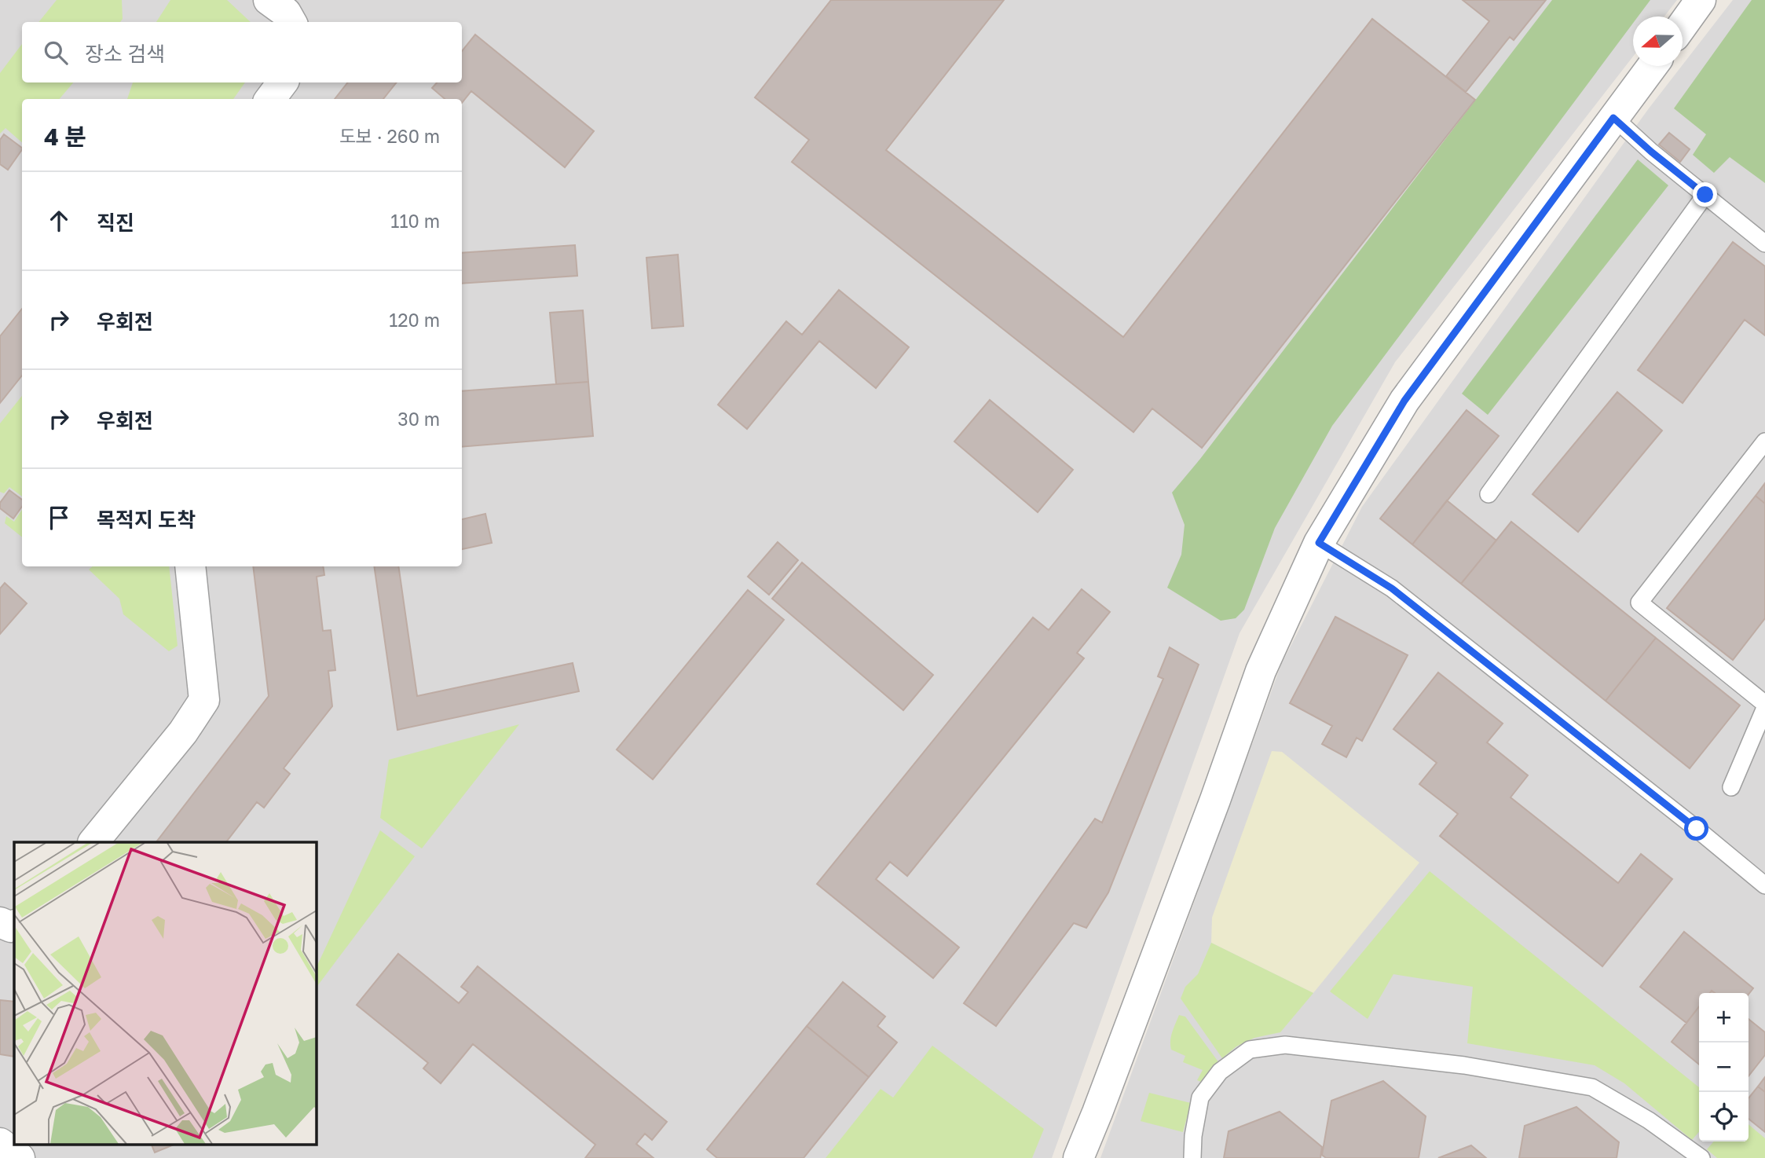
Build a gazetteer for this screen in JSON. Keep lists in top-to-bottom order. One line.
{"north":"left","page":{"search":"장소 검색","heading":["4 분","도보 · 260 m"],"list":[["직진","110 m"],["우회전","120 m"],["우회전","30 m"],"목적지 도착"],"map_buttons":["+","−"]}}
